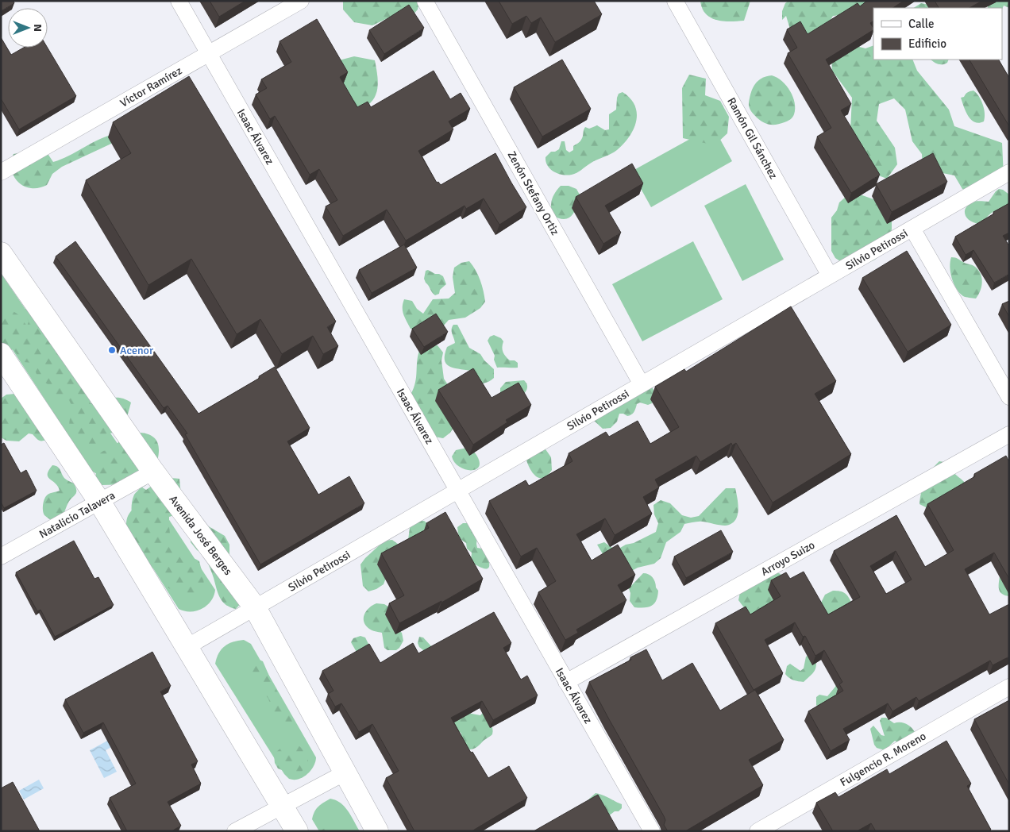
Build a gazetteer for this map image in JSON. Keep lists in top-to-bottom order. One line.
{"streets":{"main road":["Avenida José Berges"],"street":["Víctor Ramírez","Isaac Álvarez","Ramón Gil Sánchez","Zenón Stefany Ortiz","Silvio Petirossi","Natalicio Talavera","Arroyo Suizo","Fulgencio R. Moreno"]},"crossings":[["Víctor Ramírez","Isaac Álvarez"],["Isaac Álvarez","Silvio Petirossi"],["Isaac Álvarez","Arroyo Suizo"],["Ramón Gil Sánchez","Silvio Petirossi"],["Zenón Stefany Ortiz","Silvio Petirossi"],["Silvio Petirossi","Avenida José Berges"],["Natalicio Talavera","Avenida José Berges"]],"places":["Acenor"],"legend":["Calle","Edificio"],"north":"right"}
